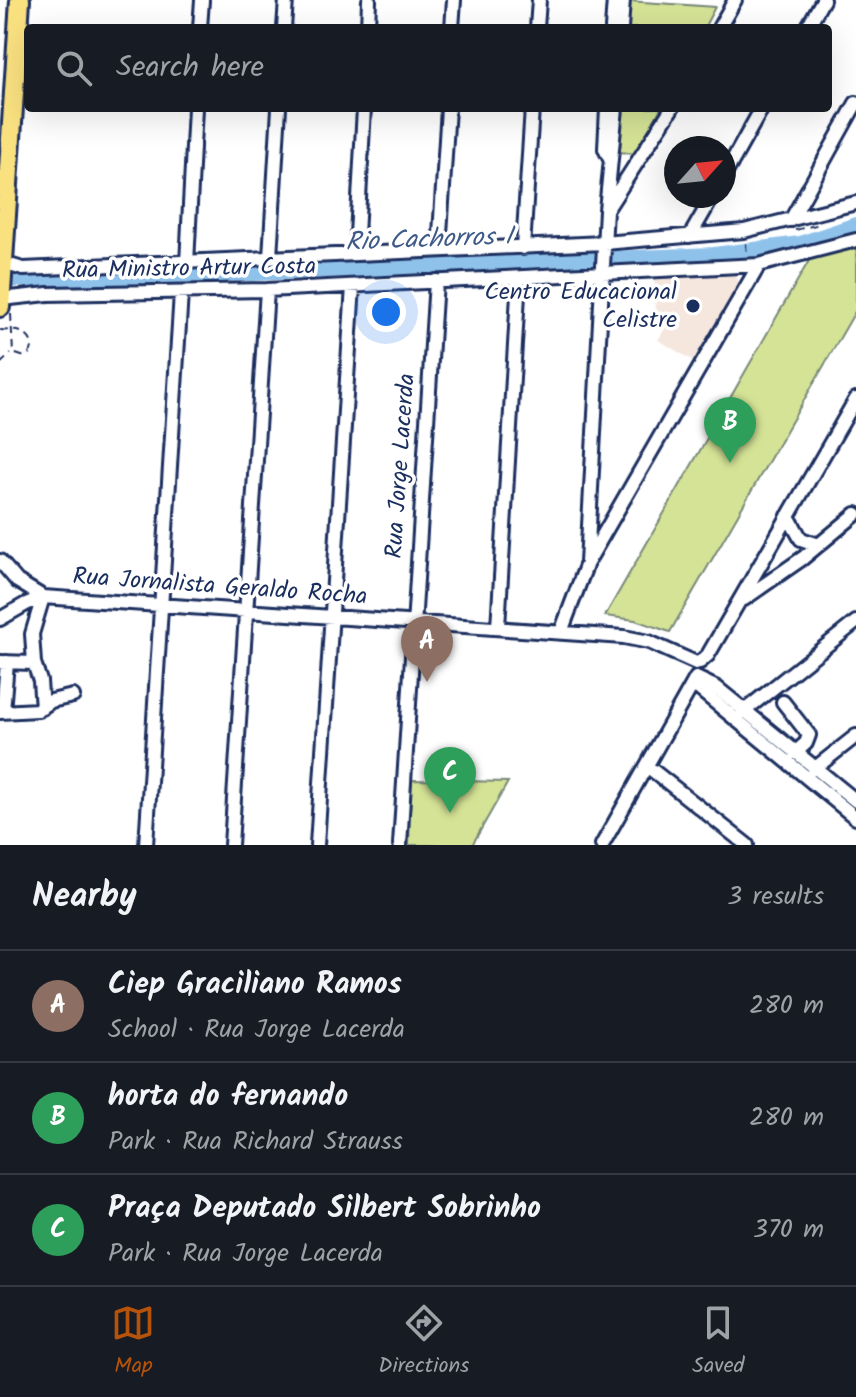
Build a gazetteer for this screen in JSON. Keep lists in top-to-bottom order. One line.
{"streets":{"street":["Rua Ministro Artur Costa","Rua Jorge Lacerda","Rua Jornalista Geraldo Rocha"]},"crossings":[["Rua Ministro Artur Costa","Rua Jorge Lacerda"],["Rua Jorge Lacerda","Rua Jornalista Geraldo Rocha"]],"water":["Rio Cachorros I"],"places":["Centro Educacional Celistre"],"north":"top right","page":{"search":"Search here","pins":["B","A","C"],"heading":["Nearby","3 results"],"list":[{"mark":"A","name":"Ciep Graciliano Ramos","note":"School · Rua Jorge Lacerda","value":"280 m"},{"mark":"B","name":"horta do fernando","note":"Park · Rua Richard Strauss","value":"280 m"},{"mark":"C","name":"Praça Deputado Silbert Sobrinho","note":"Park · Rua Jorge Lacerda","value":"370 m"}],"nav":["Map","Directions","Saved"]}}
